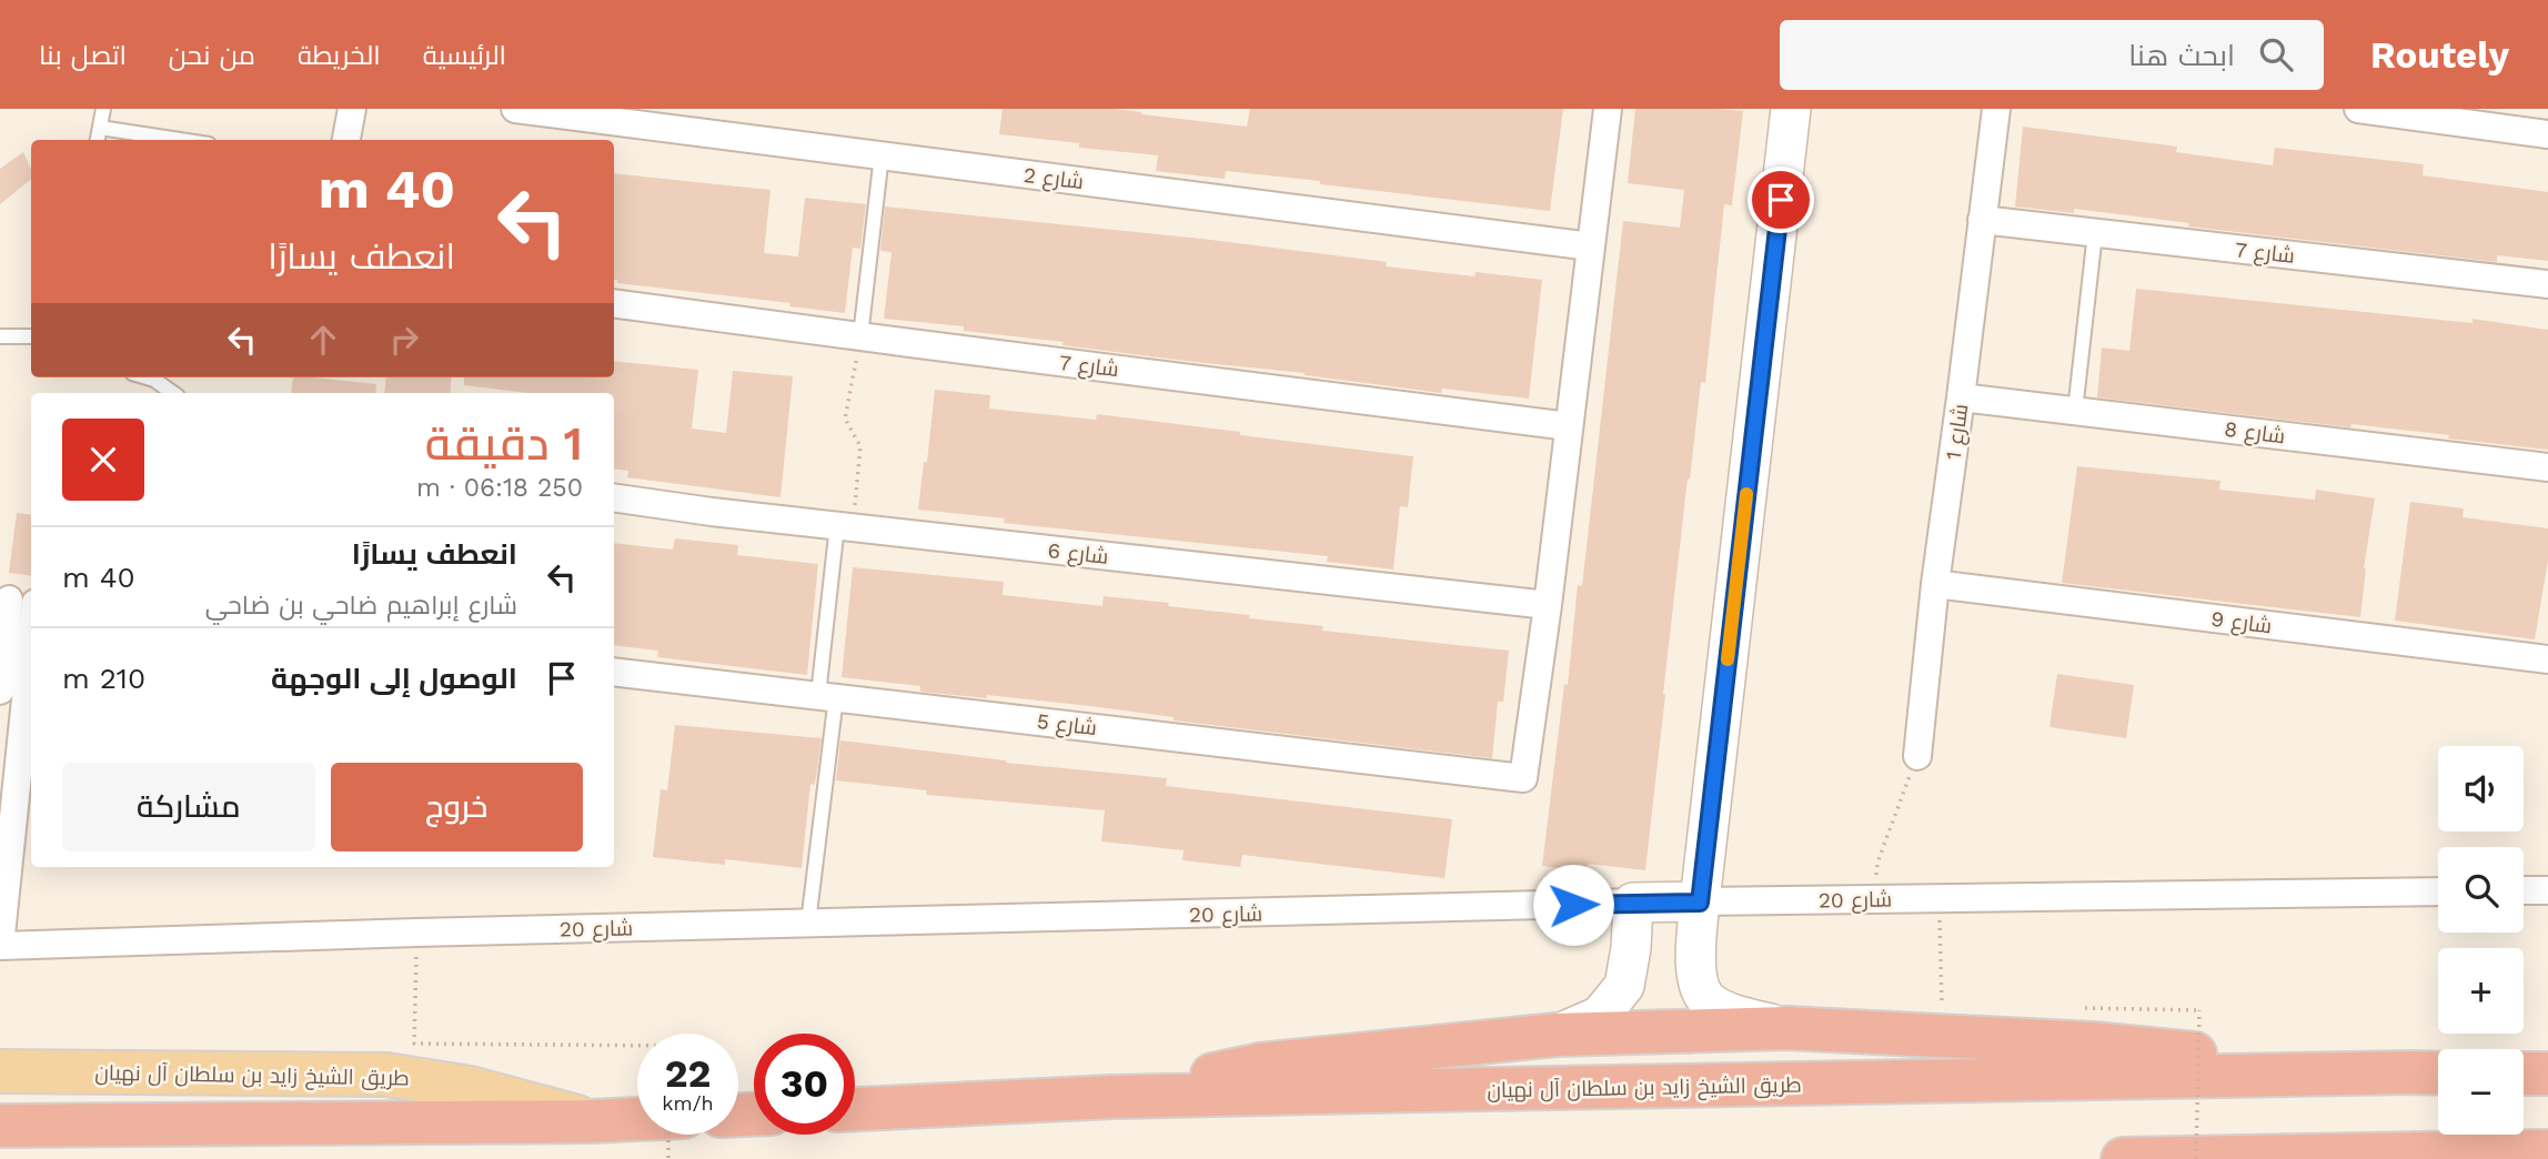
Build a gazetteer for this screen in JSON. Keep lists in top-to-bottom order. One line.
{"streets":{"highway":["طريق الشيخ زايد بن سلطان آل نهيان"],"street":["شارع 2","شارع 7","شارع 1","شارع 8","شارع 6","شارع 9","شارع 5","شارع 20"]},"crossings":[["شارع 7","شارع 1"],["شارع 1","شارع 8"],["شارع 1","شارع 9"],["شارع 6","شارع 5"]],"page":{"header":"Routely","search":"ابحث هنا","nav":["الرئيسية","الخريطة","من نحن","اتصل بنا"],"turn":["40 m","انعطف يسارًا"],"heading":["1 دقيقة","250 m · 06:18"],"list":[{"name":"انعطف يسارًا","note":"شارع إبراهيم ضاحي بن ضاحي","value":"40 m"},{"name":"الوصول إلى الوجهة","value":"210 m"}],"map_buttons":["+","−"],"buttons":["خروج","مشاركة"],"speed":"22 km/h","limit":"30"}}
